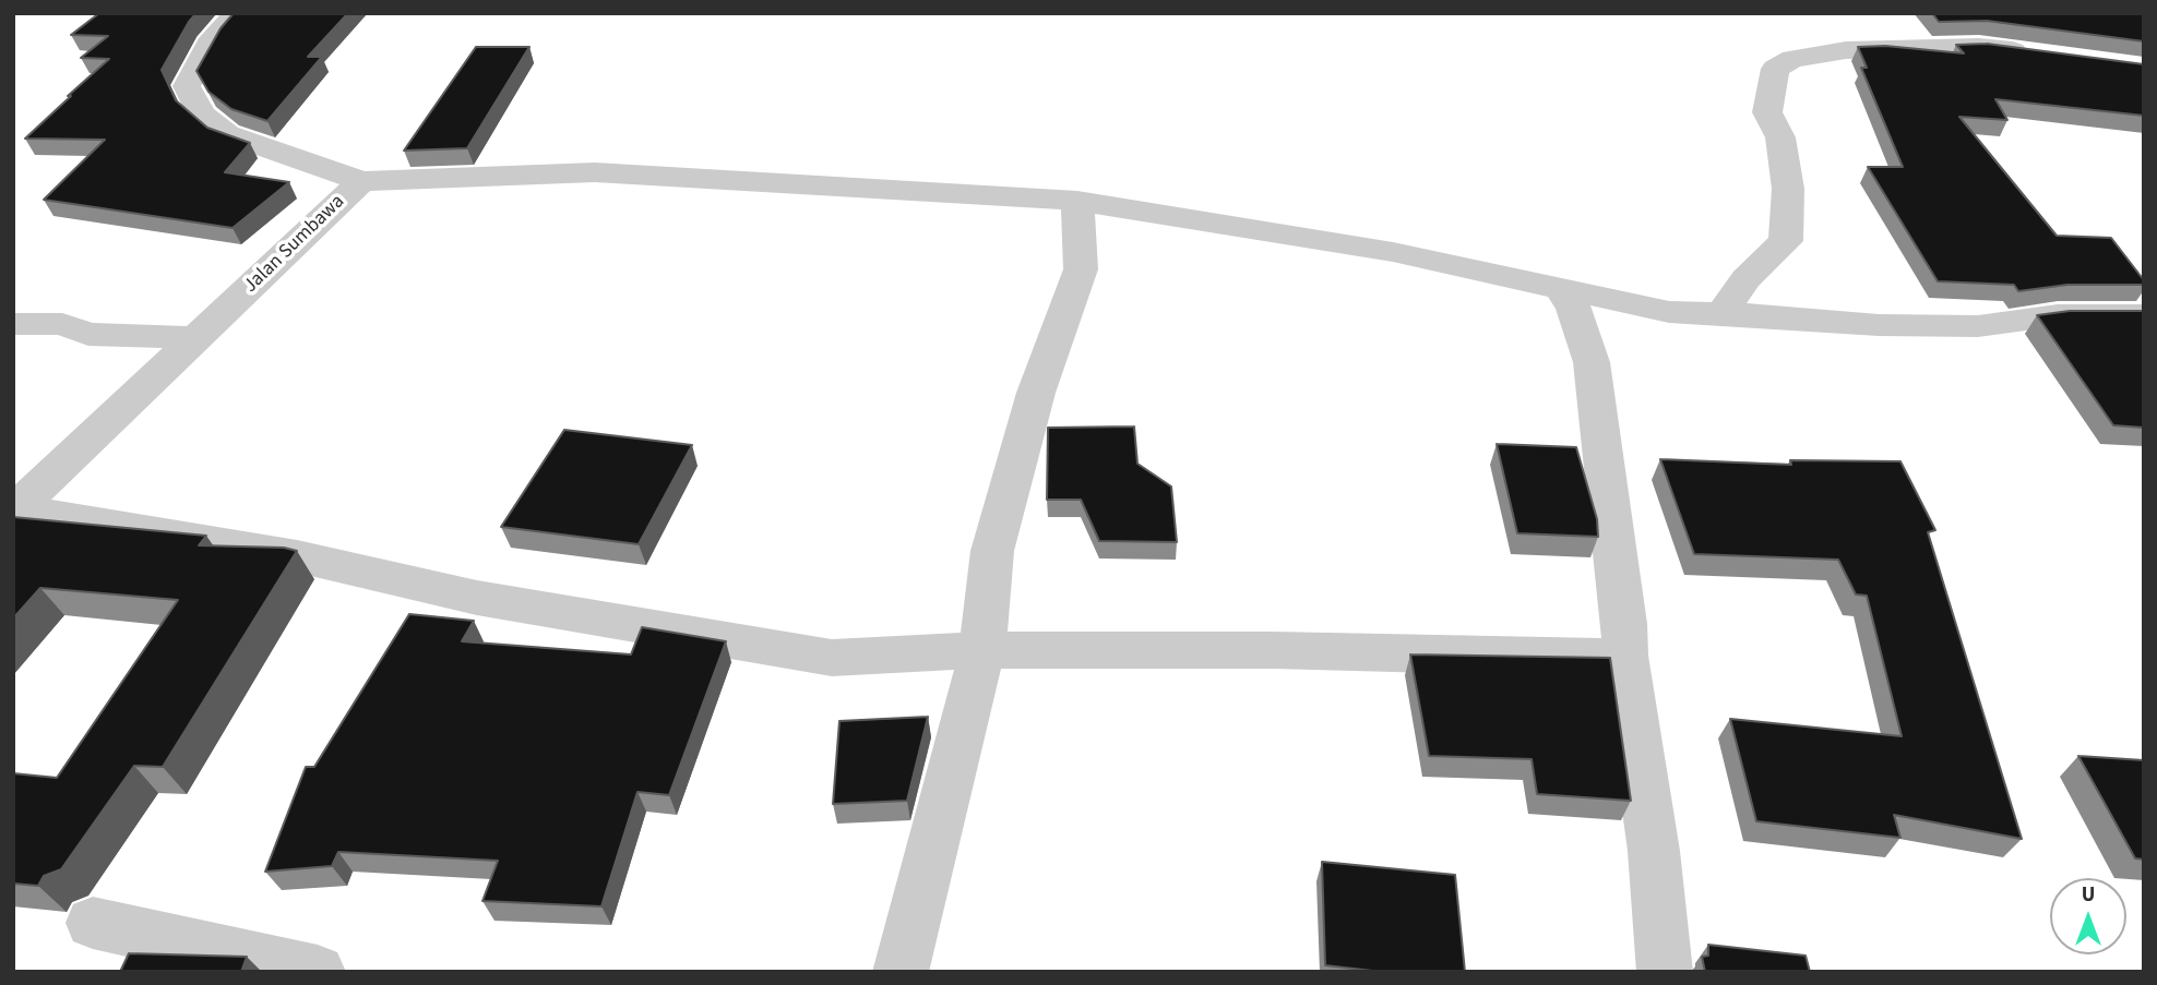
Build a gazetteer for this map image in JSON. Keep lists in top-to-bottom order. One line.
{"streets":{"street":["Jalan Sumbawa"]},"north":"top"}
